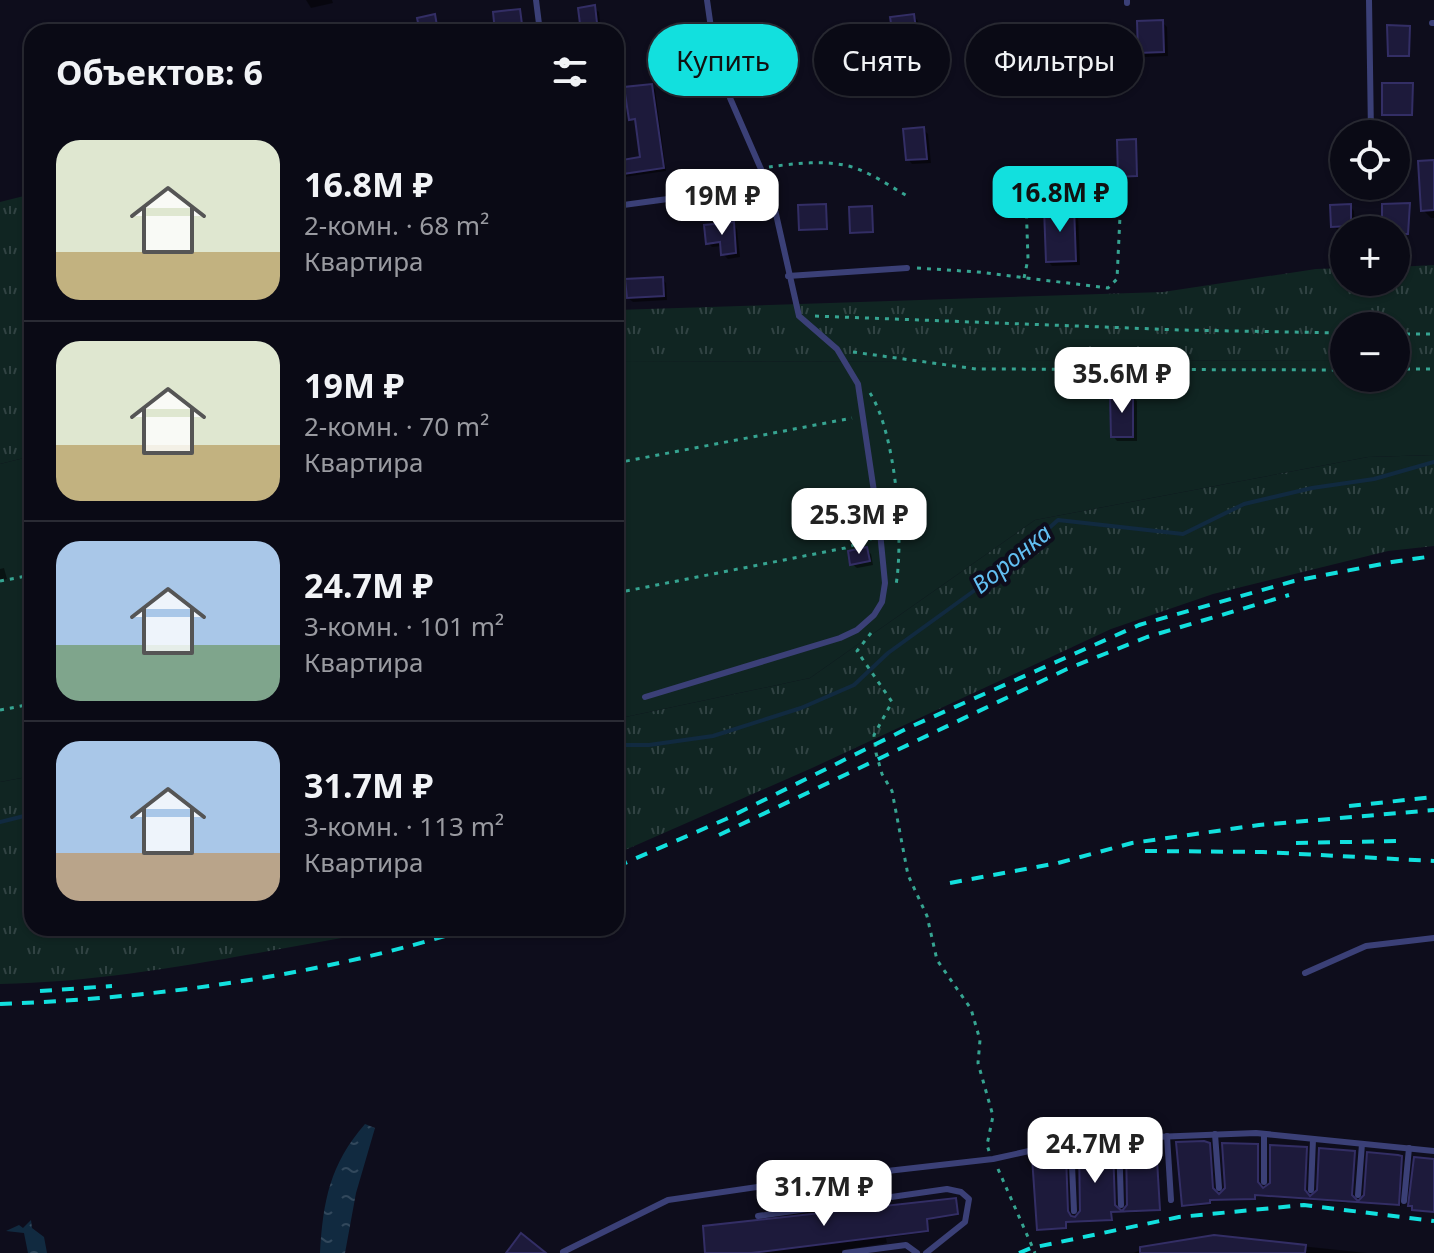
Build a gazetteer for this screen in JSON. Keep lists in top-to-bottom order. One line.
{"water":["Воронка"],"page":{"chip":["Купить","Снять","Фильтры"],"heading":"Объектов: 6","map_buttons":["+","−"],"list":[{"name":"16.8M ₽","note":"2-комн. · 68 m² · Квартира"},{"name":"19M ₽","note":"2-комн. · 70 m² · Квартира"},{"name":"24.7M ₽","note":"3-комн. · 101 m² · Квартира"},{"name":"31.7M ₽","note":"3-комн. · 113 m² · Квартира"}],"price":["16.8M ₽","19M ₽","35.6M ₽","25.3M ₽","24.7M ₽","31.7M ₽"]}}
